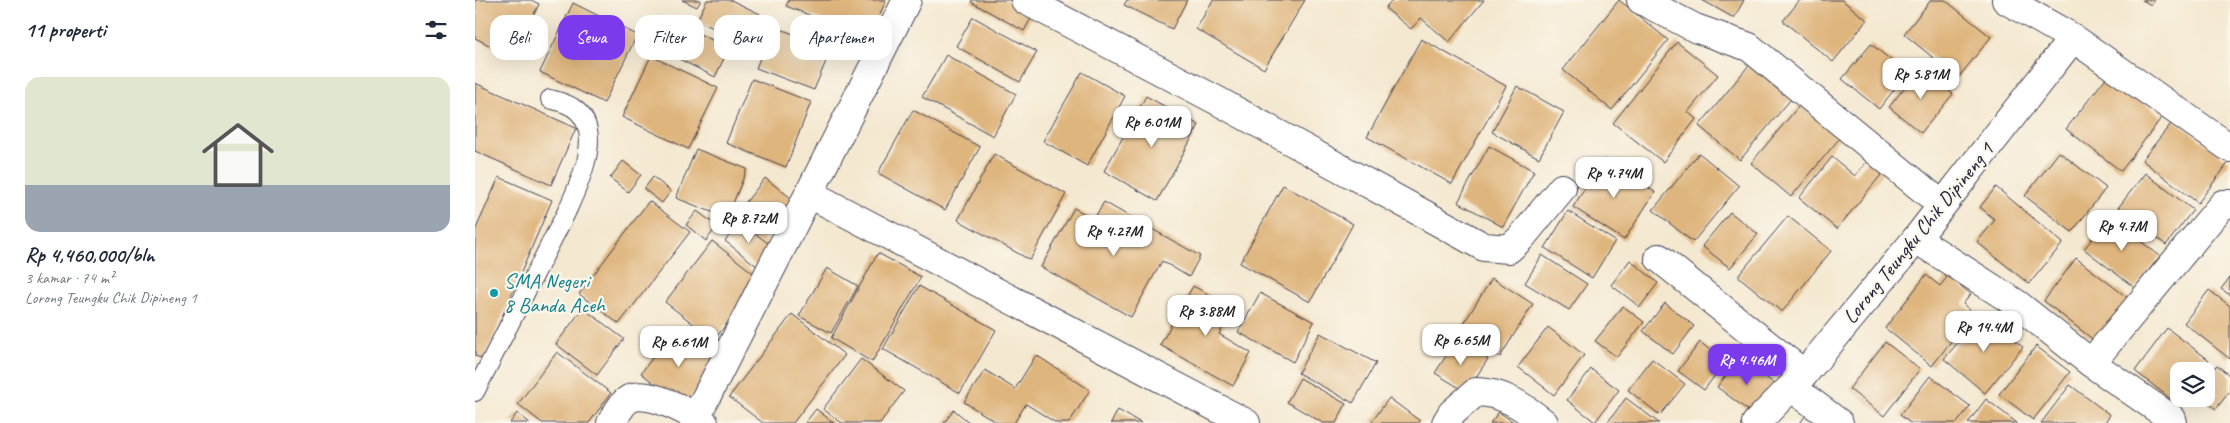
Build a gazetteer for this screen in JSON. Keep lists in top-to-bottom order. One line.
{"streets":{"street":["Lorong Teungku Chik Dipineng 1"]},"places":["SMA Negeri 8 Banda Aceh"],"page":{"heading":"11 properti","chip":["Beli","Sewa","Filter","Baru","Apartemen"],"price":["Rp 5.81M","Rp 6.01M","Rp 4.74M","Rp 8.72M","Rp 4.7M","Rp 4.27M","Rp 3.88M","Rp 14.4M","Rp 6.65M","Rp 6.61M","Rp 4.46M"],"list":[{"name":"Rp 4,460,000/bln","note":"3 kamar · 74 m² · Lorong Teungku Chik Dipineng 1"}]}}
